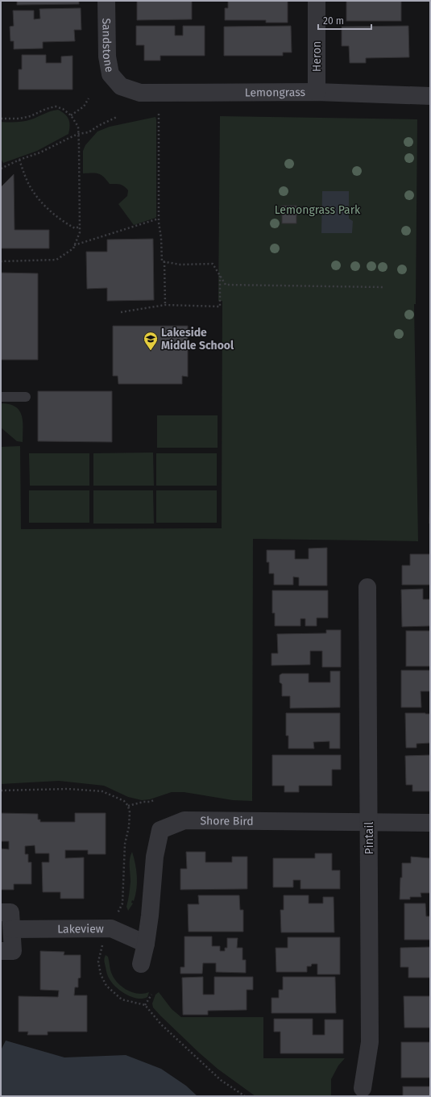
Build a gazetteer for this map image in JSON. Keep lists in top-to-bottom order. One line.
{"streets":{"street":["Sandstone","Heron","Lemongrass","Shore Bird","Pintail","Lakeview"]},"crossings":[["Sandstone","Lemongrass"],["Heron","Lemongrass"],["Shore Bird","Pintail"],["Shore Bird","Lakeview"]],"parks":["Lemongrass Park"],"places":{"school or university":["Lakeside Middle School"]},"scale_bar":"20 m"}
